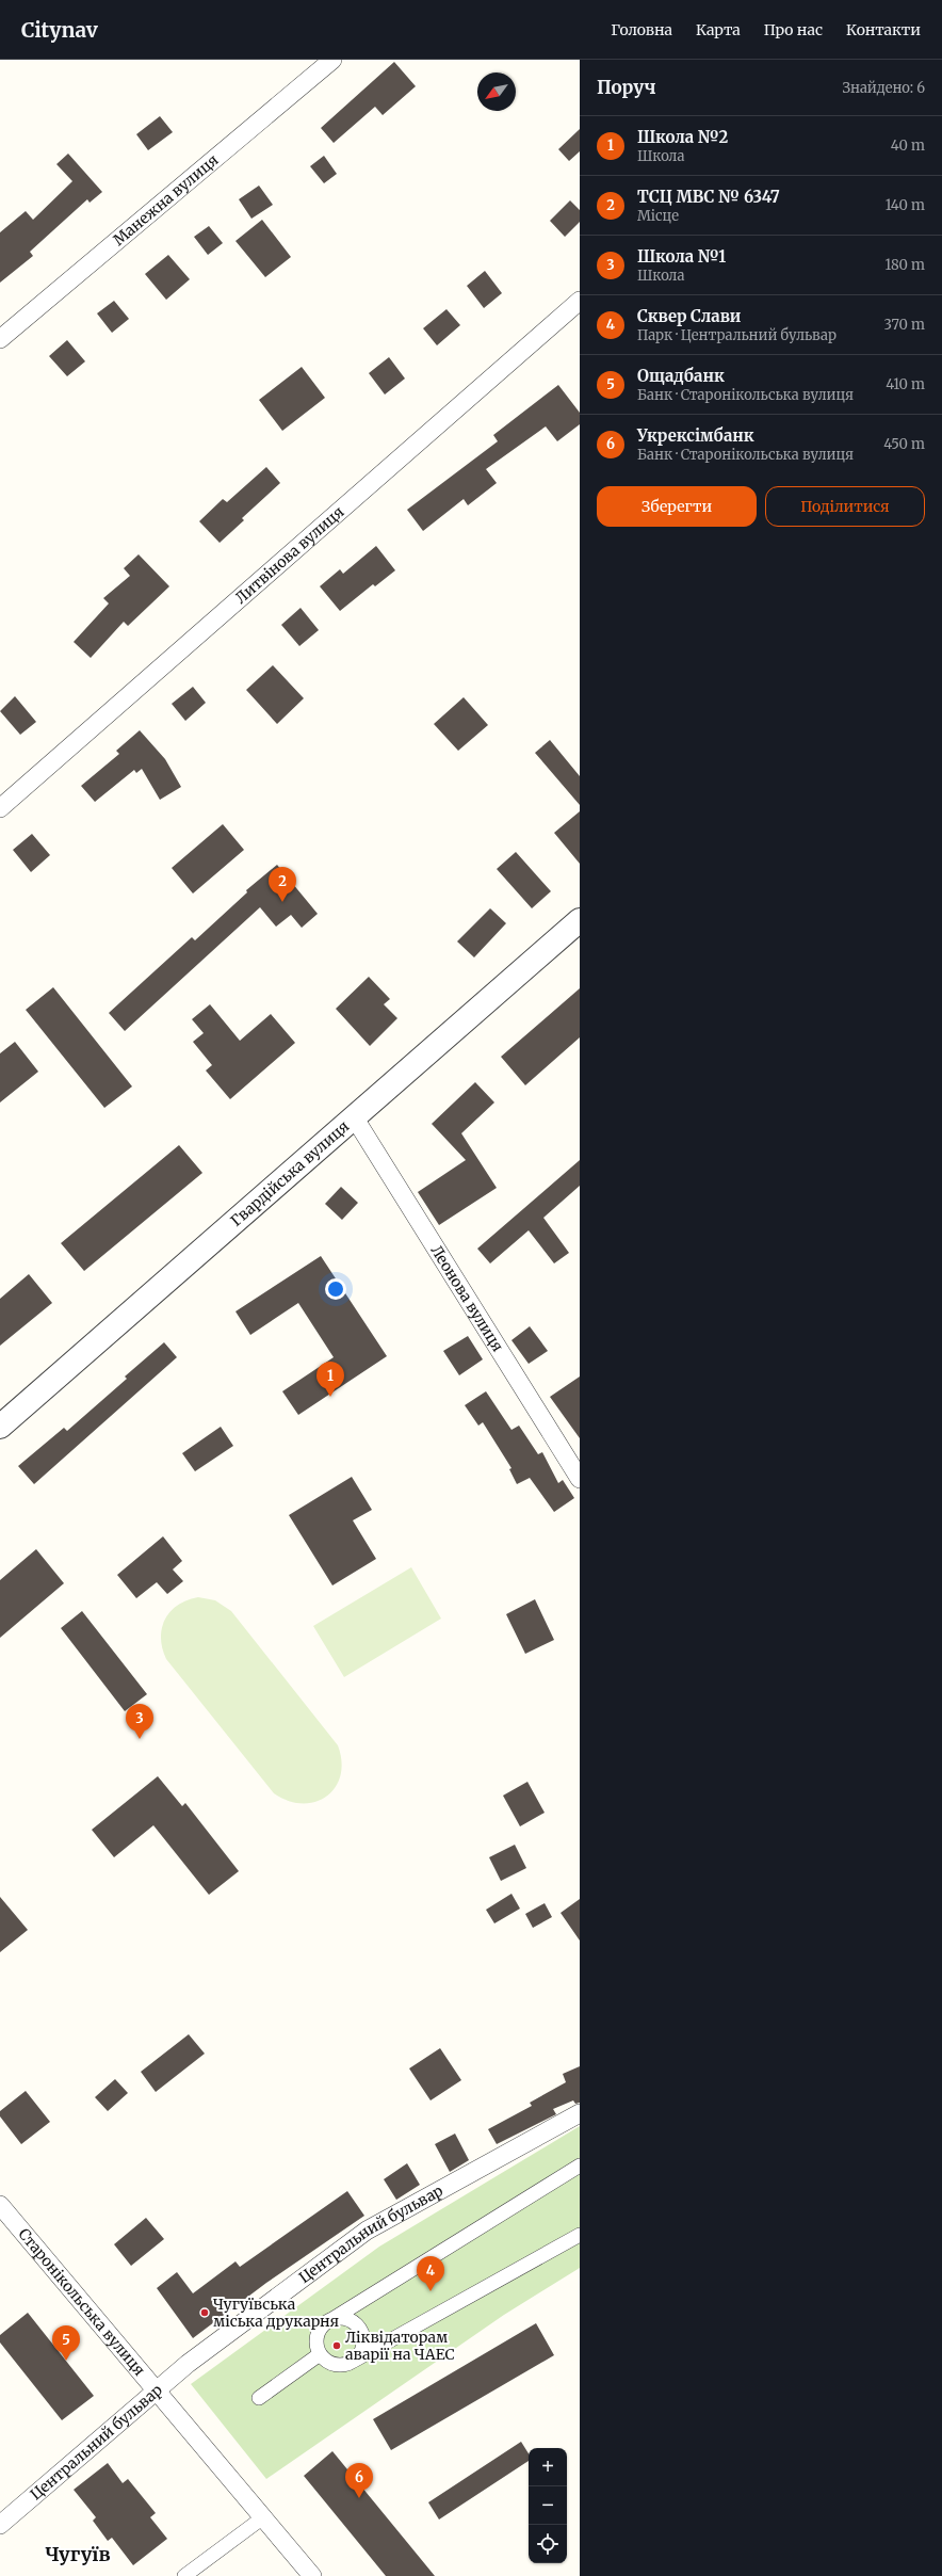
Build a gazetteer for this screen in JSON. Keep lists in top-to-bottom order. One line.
{"streets":{"street":["Манежна вулиця","Литвінова вулиця","Гвардійська вулиця","Леонова вулиця","Центральний бульвар","Старонікольська вулиця"]},"crossings":[["Гвардійська вулиця","Леонова вулиця"],["Центральний бульвар","Старонікольська вулиця"]],"districts":["Чугуїв"],"places":["Чугуївська міська друкарня","Ліквідаторам аварії на ЧАЕС"],"north":"bottom left","page":{"header":"Citynav","nav":["Головна","Карта","Про нас","Контакти"],"heading":["Поруч","Знайдено: 6"],"list":[{"mark":"1","name":"Школа №2","note":"Школа","value":"40 m"},{"mark":"2","name":"ТСЦ МВС № 6347","note":"Місце","value":"140 m"},{"mark":"3","name":"Школа №1","note":"Школа","value":"180 m"},{"mark":"4","name":"Сквер Слави","note":"Парк · Центральний бульвар","value":"370 m"},{"mark":"5","name":"Ощадбанк","note":"Банк · Старонікольська вулиця","value":"410 m"},{"mark":"6","name":"Укрексімбанк","note":"Банк · Старонікольська вулиця","value":"450 m"}],"buttons":["Зберегти","Поділитися"],"pins":["2","1","3","4","5","6"],"map_buttons":["+","−"]}}
